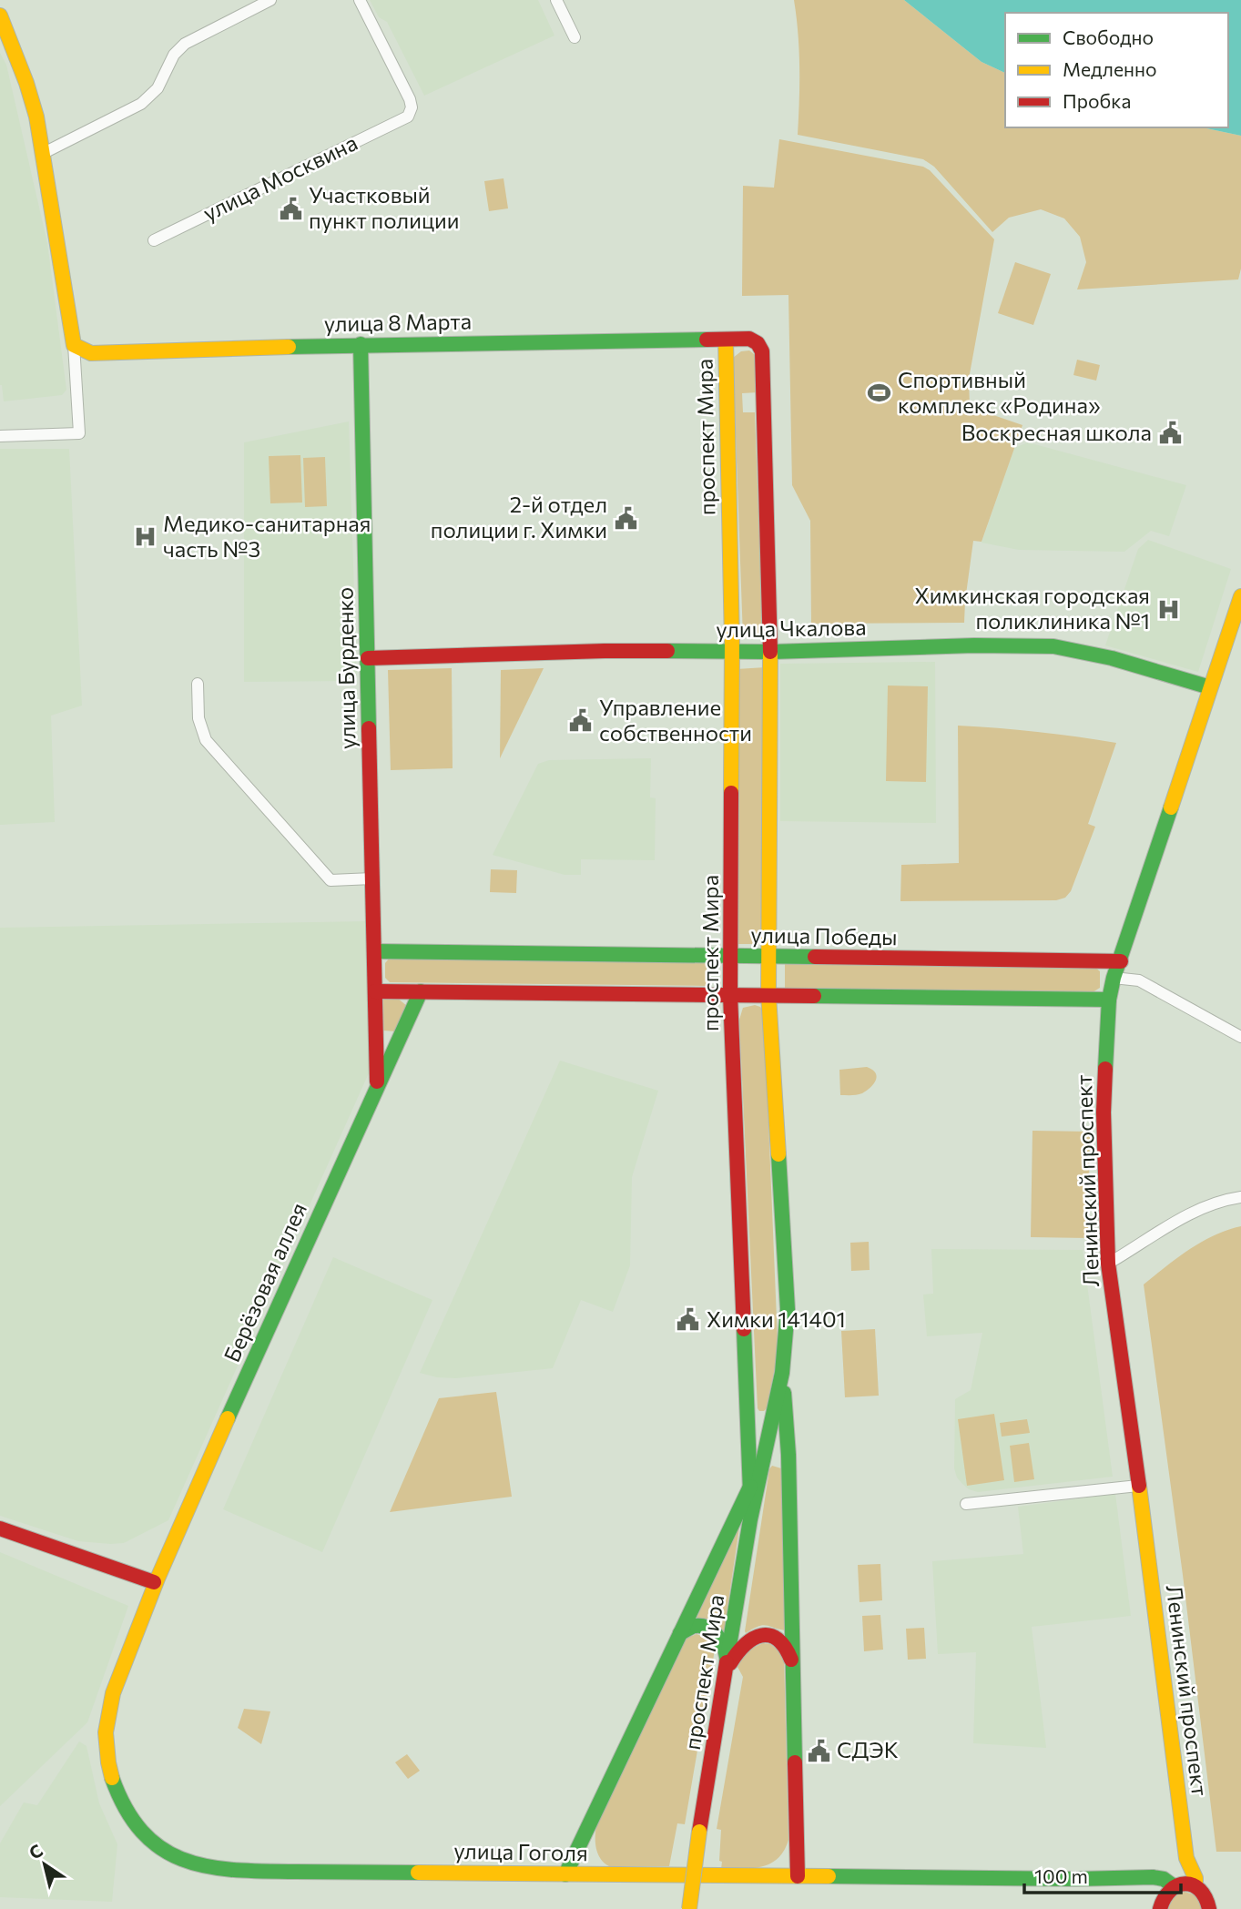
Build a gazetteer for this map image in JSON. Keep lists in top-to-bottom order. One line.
{"streets":{"street":["улица Москвина","улица 8 Марта","проспект Мира","улица Чкалова","улица Бурденко","улица Победы","Ленинский проспект","Берёзовая аллея","улица Гоголя"]},"crossings":[["улица 8 Марта","проспект Мира"],["улица 8 Марта","улица Бурденко"],["проспект Мира","улица Чкалова"],["проспект Мира","улица Победы"],["улица Чкалова","улица Бурденко"],["улица Чкалова","Ленинский проспект"],["улица Бурденко","улица Победы"],["улица Бурденко","Берёзовая аллея"],["улица Победы","Ленинский проспект"],["Ленинский проспект","улица Гоголя"],["Берёзовая аллея","улица Гоголя"]],"places":{"public building":["Участковый пункт полиции","Воскресная школа","2-й отдел полиции г. Химки","Управление собственности","Химки 141401","СДЭК"],"sports":["Спортивный комплекс «Родина»"],"hospital":["Медико-санитарная часть №3","Химкинская городская поликлиника №1"]},"legend":["Свободно","Медленно","Пробка"],"scale_bar":"100 m","north":"top left"}
